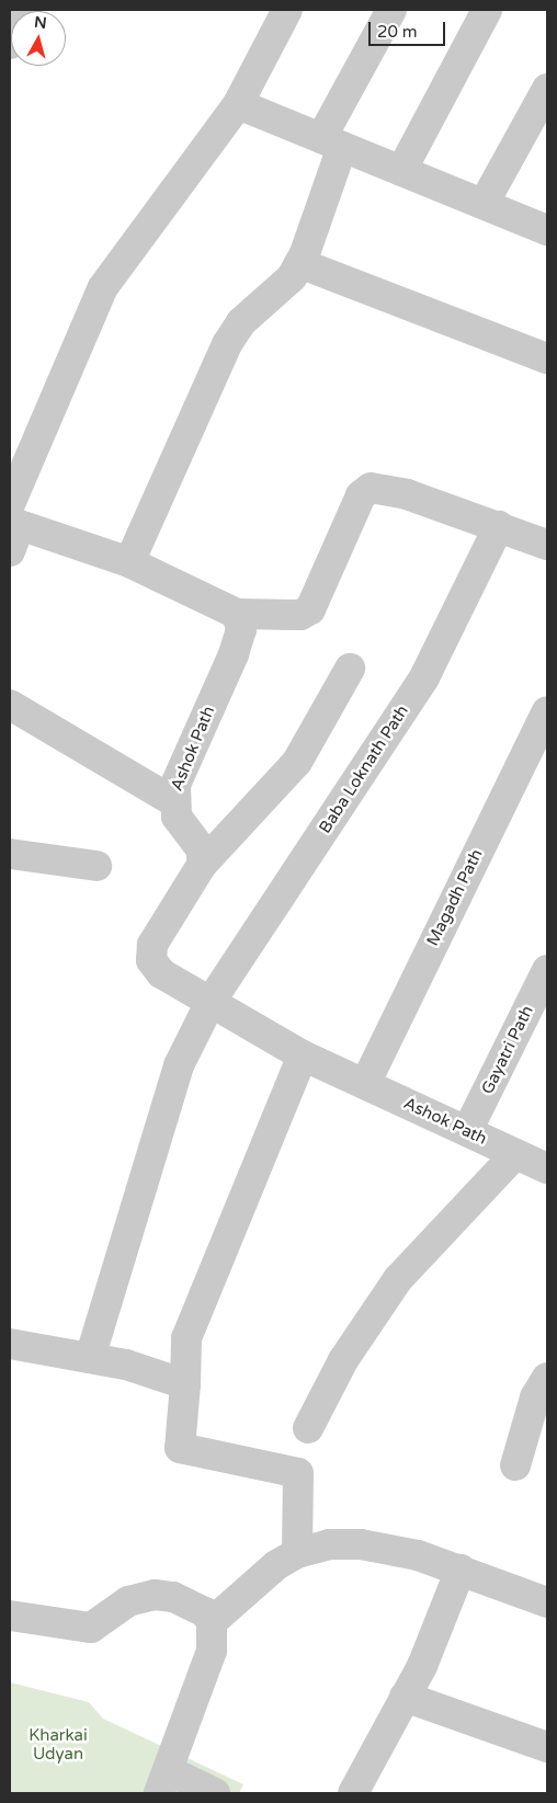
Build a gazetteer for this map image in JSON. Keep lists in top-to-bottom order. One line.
{"streets":{"street":["Ashok Path","Baba Loknath Path","Magadh Path","Gayatri Path"]},"crossings":[["Ashok Path","Baba Loknath Path"],["Ashok Path","Magadh Path"],["Ashok Path","Gayatri Path"]],"parks":["Kharkai Udyan"],"scale_bar":"20 m","north":"top"}
